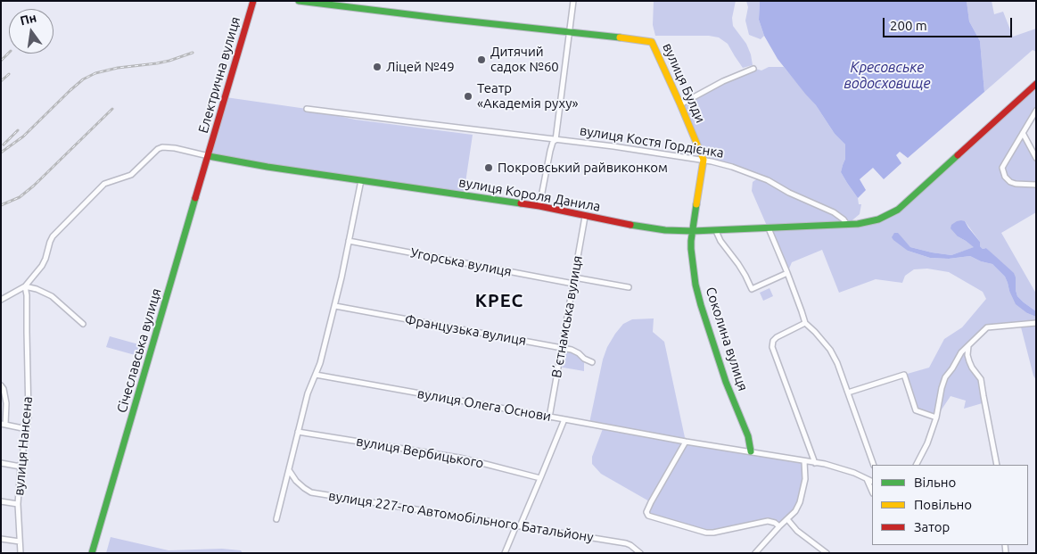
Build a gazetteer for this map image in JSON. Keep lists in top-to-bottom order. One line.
{"streets":{"main road":["Електрична вулиця","вулиця Булди","вулиця Короля Данила","Соколина вулиця","Січеславська вулиця"],"street":["вулиця Костя Гордієнка","Угорська вулиця","Вʼєтнамська вулиця","Французька вулиця","вулиця Олега Основи","вулиця Нансена","вулиця Вербицького","вулиця 227-го Автомобільного Батальйону"]},"crossings":[["Електрична вулиця","вулиця Короля Данила"],["Електрична вулиця","Січеславська вулиця"],["вулиця Булди","вулиця Костя Гордієнка"],["вулиця Булди","Соколина вулиця"],["вулиця Костя Гордієнка","вулиця Короля Данила"],["вулиця Костя Гордієнка","Соколина вулиця"],["вулиця Короля Данила","Вʼєтнамська вулиця"],["вулиця Короля Данила","Соколина вулиця"],["вулиця Короля Данила","Січеславська вулиця"],["Угорська вулиця","Вʼєтнамська вулиця"],["Вʼєтнамська вулиця","Французька вулиця"],["Вʼєтнамська вулиця","вулиця Олега Основи"],["вулиця Олега Основи","вулиця Вербицького"],["вулиця Олега Основи","вулиця 227-го Автомобільного Батальйону"]],"districts":["КРЕС"],"water":["Кресовське водосховище"],"places":["Дитячий садок №60","Ліцей №49","Театр «Академія руху»","Покровський райвиконком"],"legend":["Вільно","Повільно","Затор"],"scale_bar":"200 m","north":"top"}
